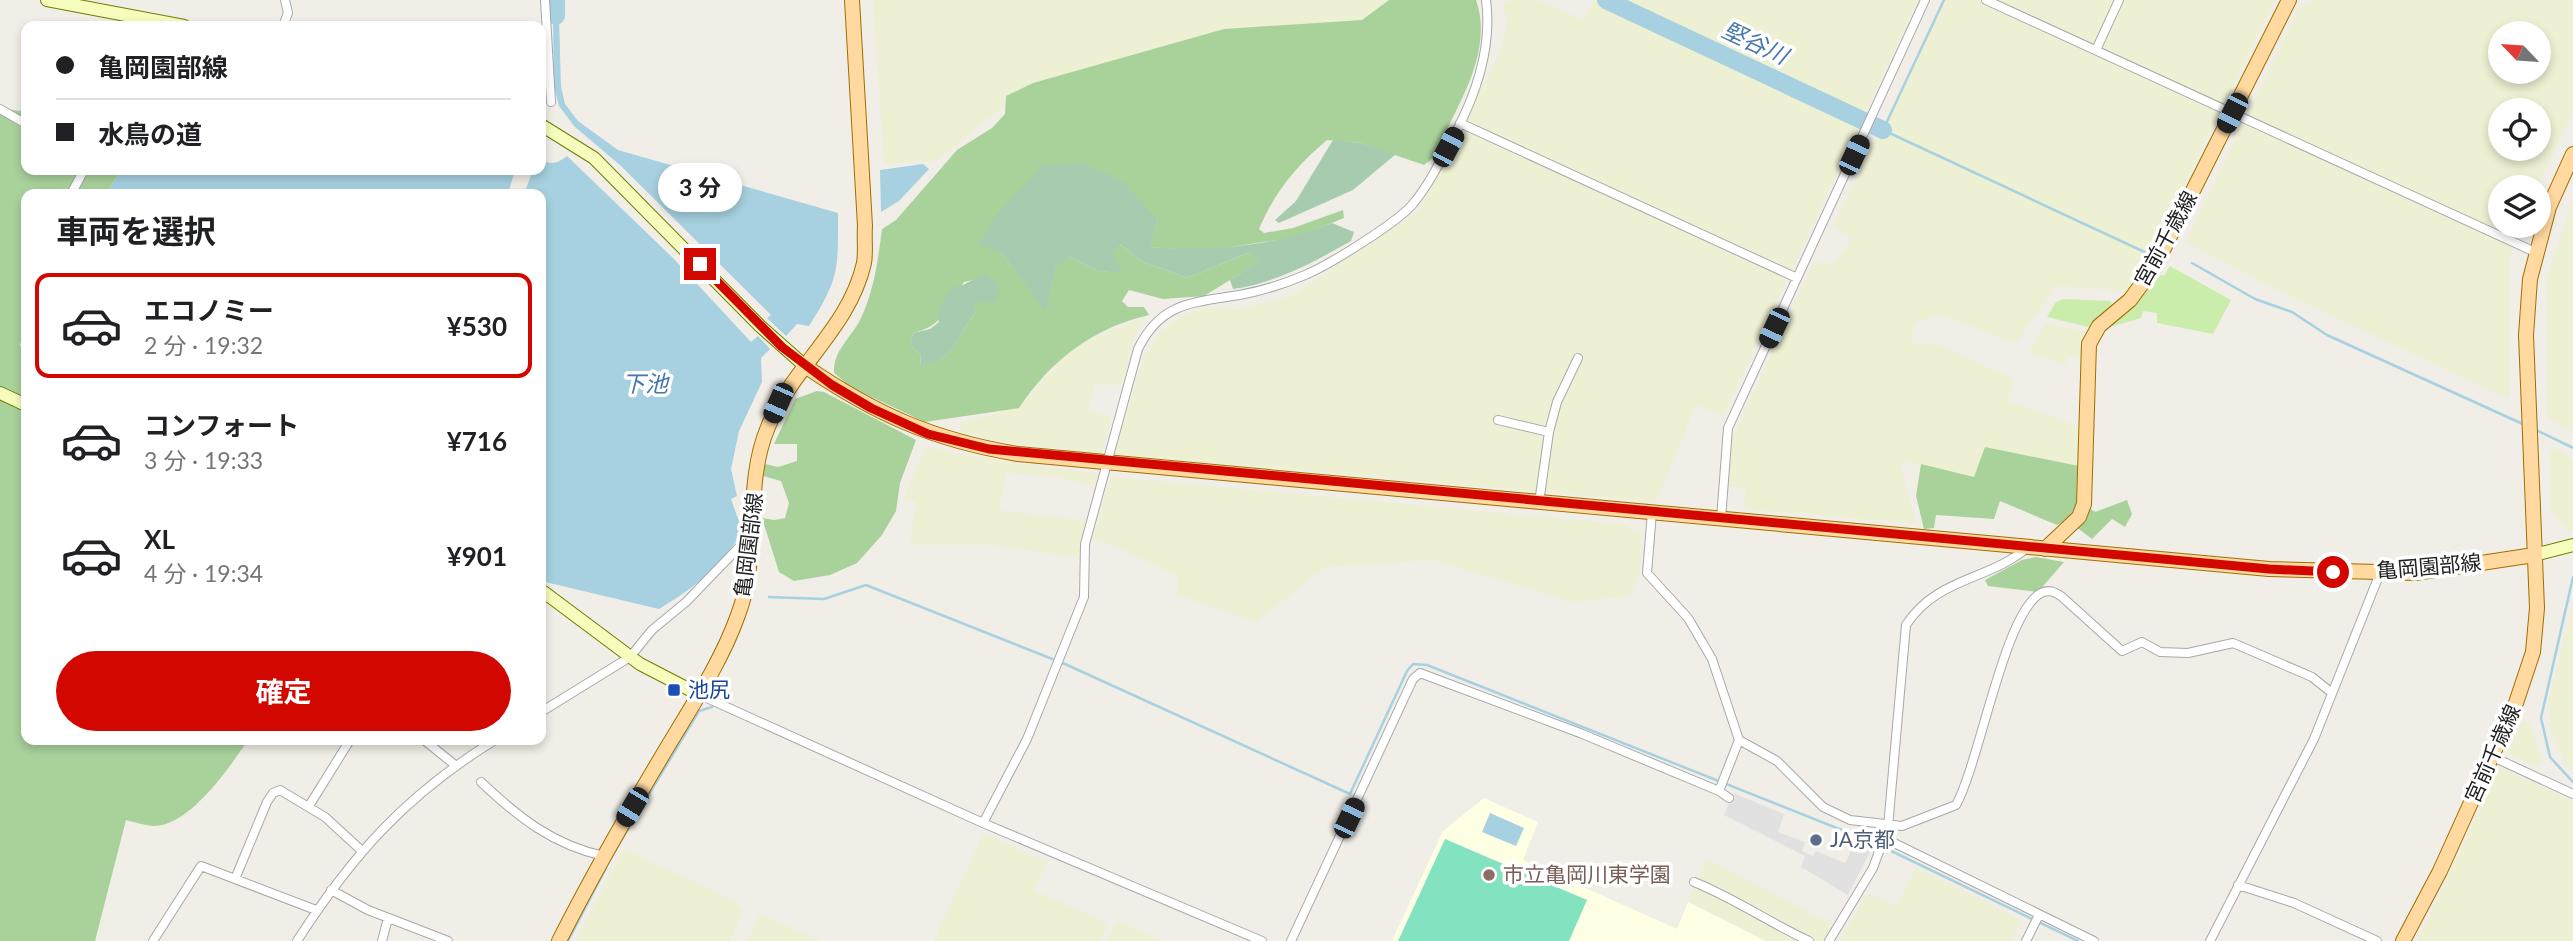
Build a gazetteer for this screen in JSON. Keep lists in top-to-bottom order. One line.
{"streets":{"main road":["宮前千歳線","亀岡園部線"]},"crossings":[["宮前千歳線","亀岡園部線"]],"water":["堅谷川","下池"],"places":{"transit":["池尻"],"other":["JA京都","市立亀岡川東学園"]},"north":"top left","page":{"banner":["亀岡園部線","水鳥の道"],"bubble":"3 分","heading":"車両を選択","list":[{"name":"エコノミー","note":"2 分 · 19:32","value":"¥530"},{"name":"コンフォート","note":"3 分 · 19:33","value":"¥716"},{"name":"XL","note":"4 分 · 19:34","value":"¥901"}],"buttons":"確定"}}
